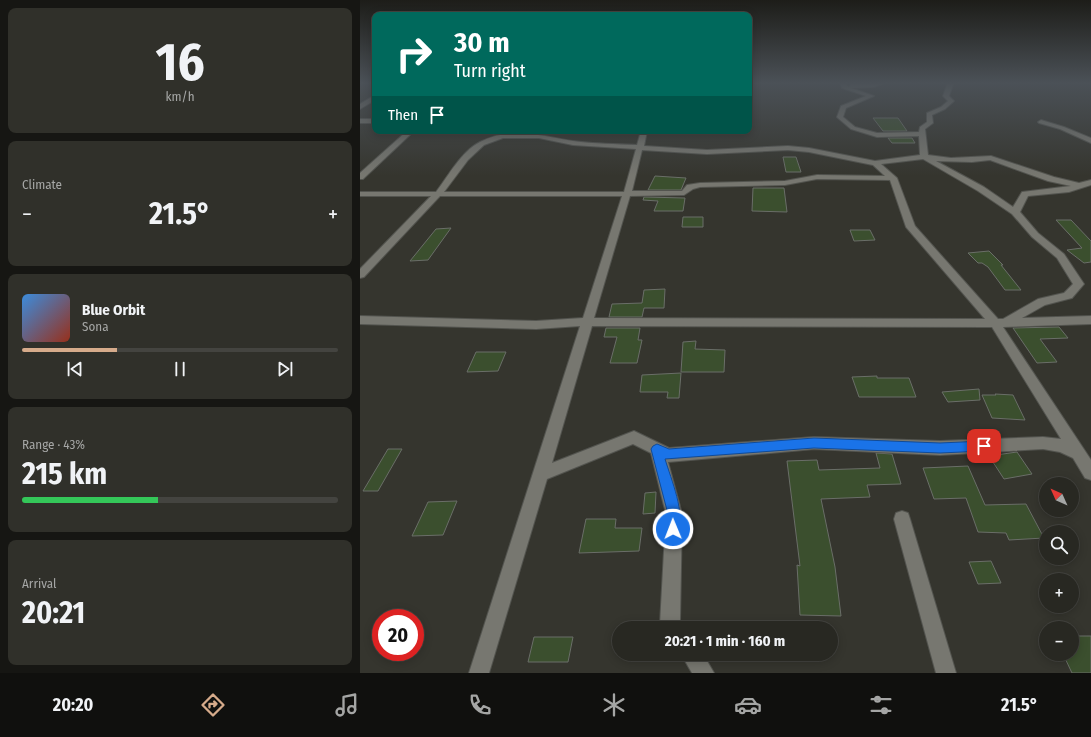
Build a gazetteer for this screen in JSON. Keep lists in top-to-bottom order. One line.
{"north":"top left","page":{"tile":[["16","km/h"],"Climate",["Range · 43%","215 km"],["Arrival","20:21"]],"turn":["30 m","Turn right"],"then":"Then","heat":["−","21.5°","+"],"song":["Blue Orbit","Sona"],"map_buttons":["+","−"],"limit":"20","trip":"20:21 · 1 min · 160 m","tabs":["20:20","21.5°"]}}
